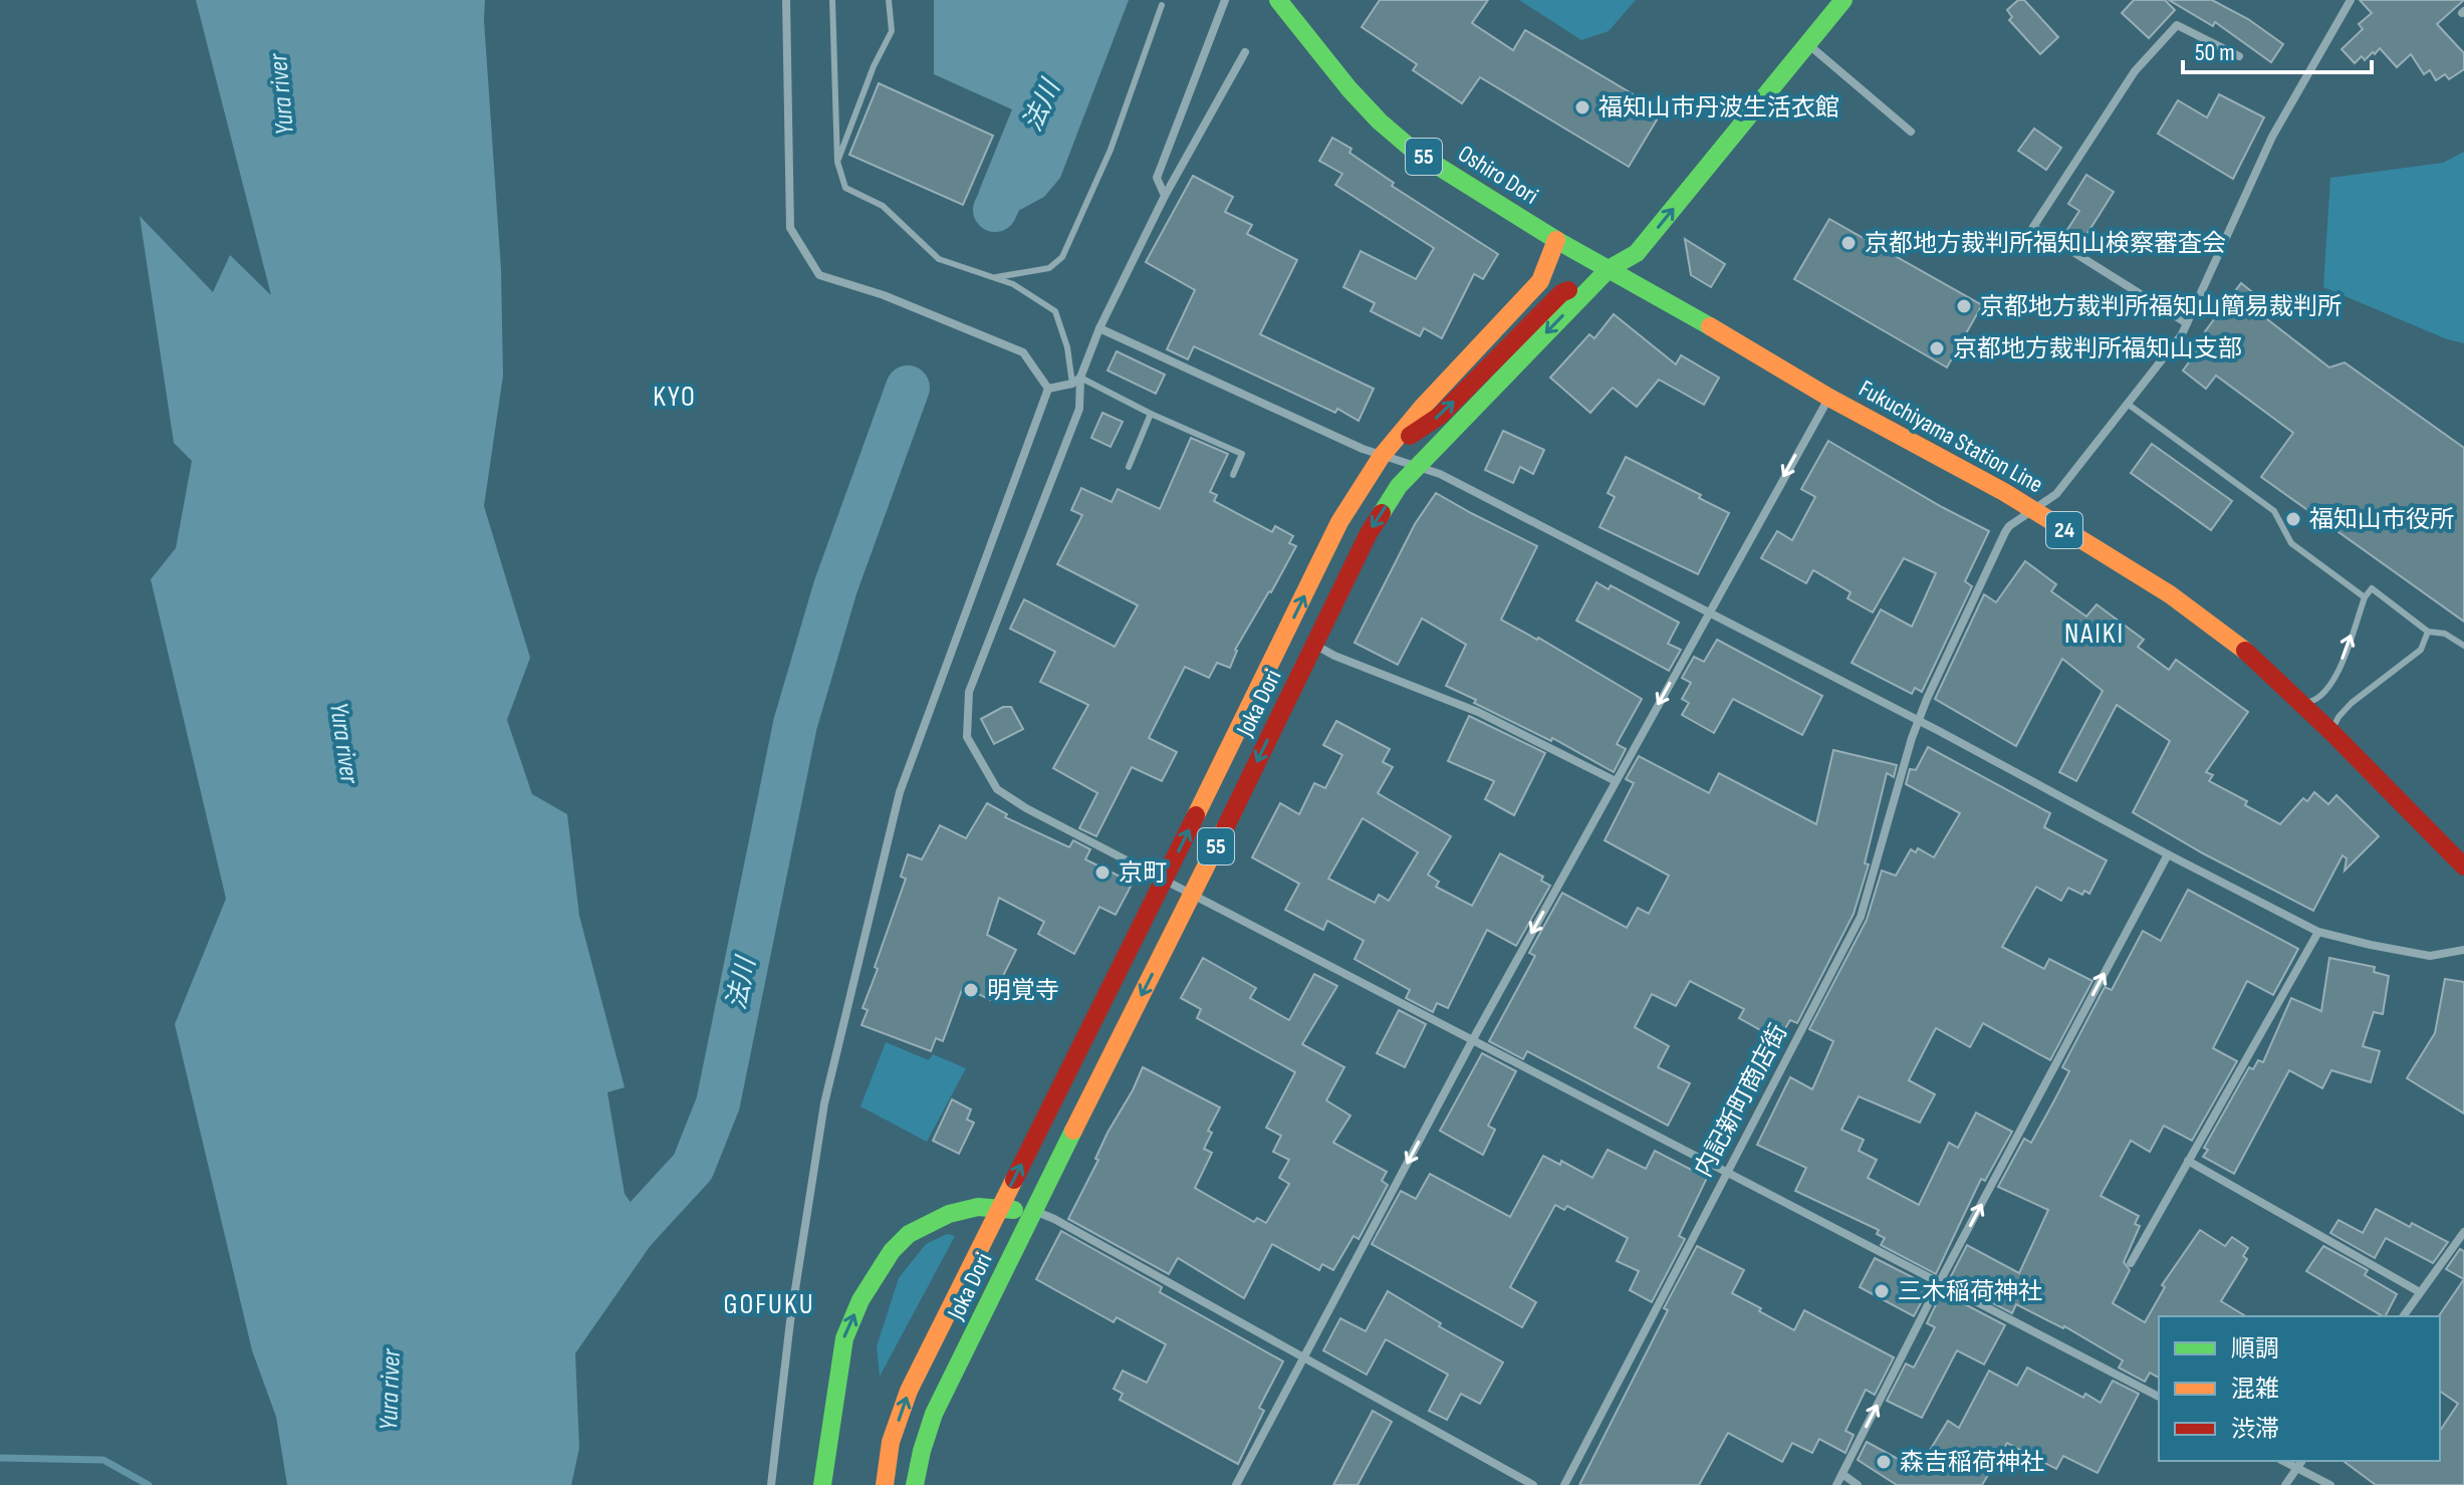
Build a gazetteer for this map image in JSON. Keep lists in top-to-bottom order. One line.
{"streets":{"main road":["55","Oshiro Dori","Fukuchiyama Station Line","24","Joka Dori"],"street":["内記新町商店街"]},"crossings":[["Oshiro Dori","Fukuchiyama Station Line"],["Oshiro Dori","Joka Dori"],["Fukuchiyama Station Line","Joka Dori"],["Fukuchiyama Station Line","内記新町商店街"]],"districts":["KYO","NAIKI","GOFUKU"],"water":["Yura river","法川"],"places":["福知山市丹波生活衣館","京都地方裁判所福知山検察審査会","京都地方裁判所福知山簡易裁判所","京都地方裁判所福知山支部","福知山市役所","京町","明覚寺","三木稲荷神社","森吉稲荷神社"],"legend":["順調","混雑","渋滞"],"scale_bar":"50 m"}
